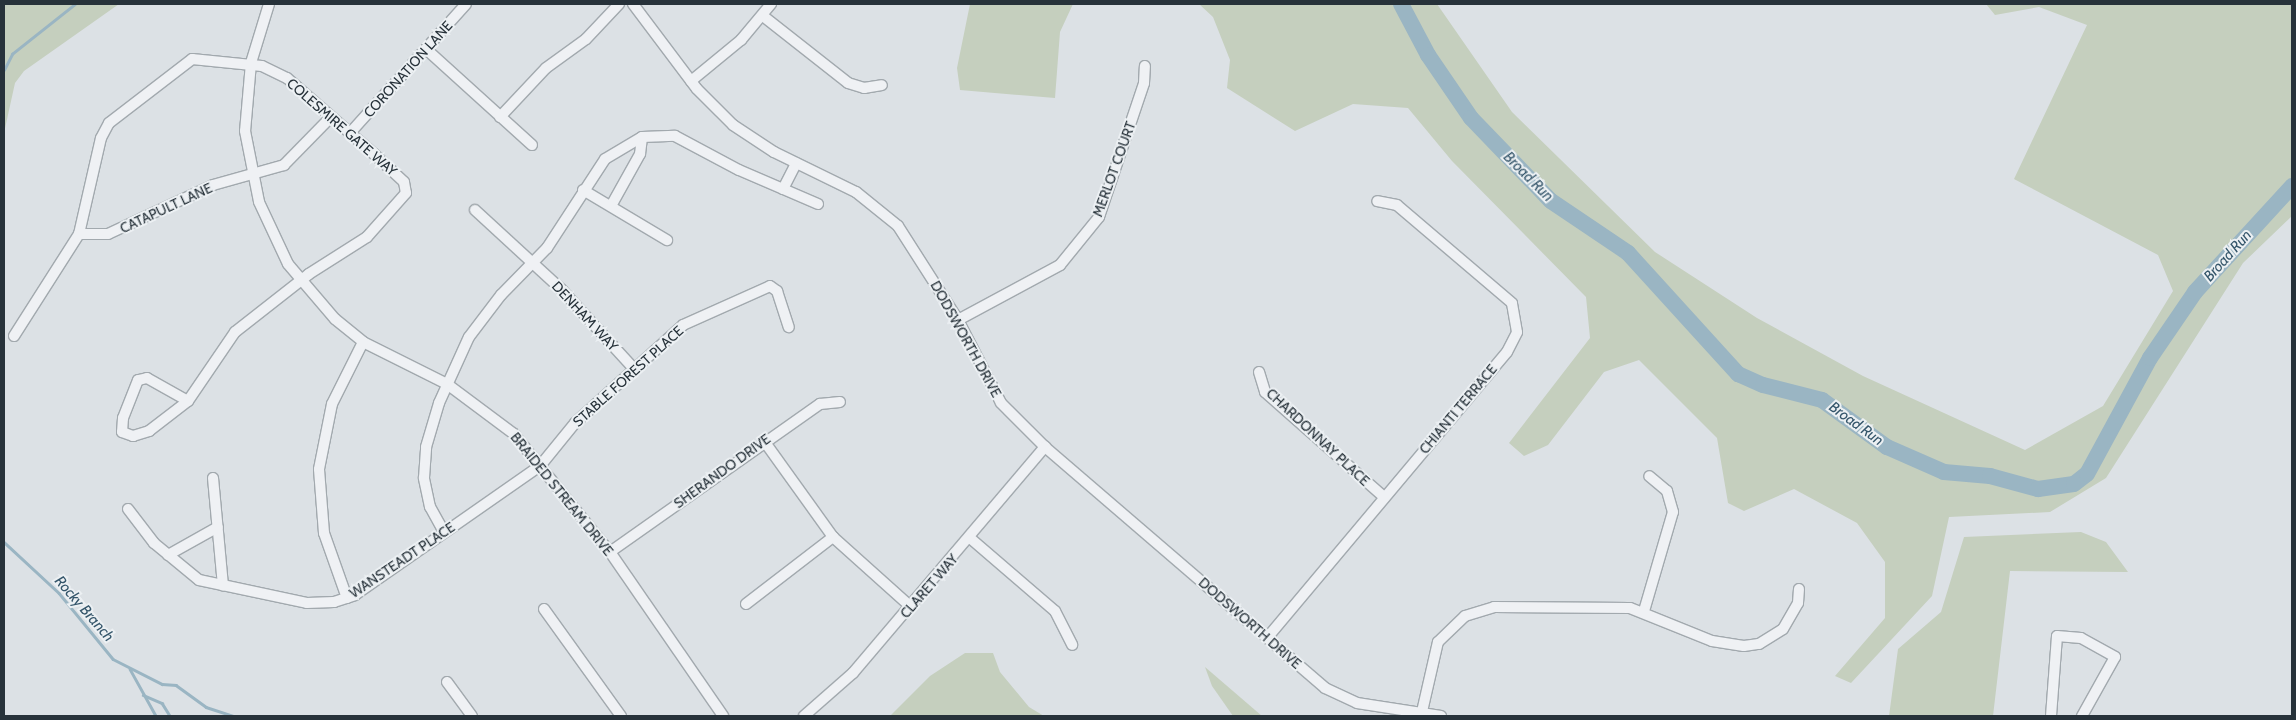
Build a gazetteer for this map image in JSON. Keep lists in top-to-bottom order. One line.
{"streets":{"street":["CORONATION LANE","COLESMIRE GATE WAY","MERLOT COURT","CATAPULT LANE","DENHAM WAY","DODSWORTH DRIVE","STABLE FOREST PLACE","CHIANTI TERRACE","CHARDONNAY PLACE","SHERANDO DRIVE","BRAIDED STREAM DRIVE","WANSTEADT PLACE","CLARET WAY"]},"crossings":[["CORONATION LANE","COLESMIRE GATE WAY"],["COLESMIRE GATE WAY","CATAPULT LANE"],["COLESMIRE GATE WAY","BRAIDED STREAM DRIVE"],["MERLOT COURT","DODSWORTH DRIVE"],["CATAPULT LANE","BRAIDED STREAM DRIVE"],["DENHAM WAY","STABLE FOREST PLACE"],["DODSWORTH DRIVE","CHIANTI TERRACE"],["DODSWORTH DRIVE","CLARET WAY"],["STABLE FOREST PLACE","BRAIDED STREAM DRIVE"],["STABLE FOREST PLACE","WANSTEADT PLACE"],["CHIANTI TERRACE","CHARDONNAY PLACE"],["SHERANDO DRIVE","BRAIDED STREAM DRIVE"],["BRAIDED STREAM DRIVE","WANSTEADT PLACE"]],"water":["Broad Run","Rocky Branch"]}
